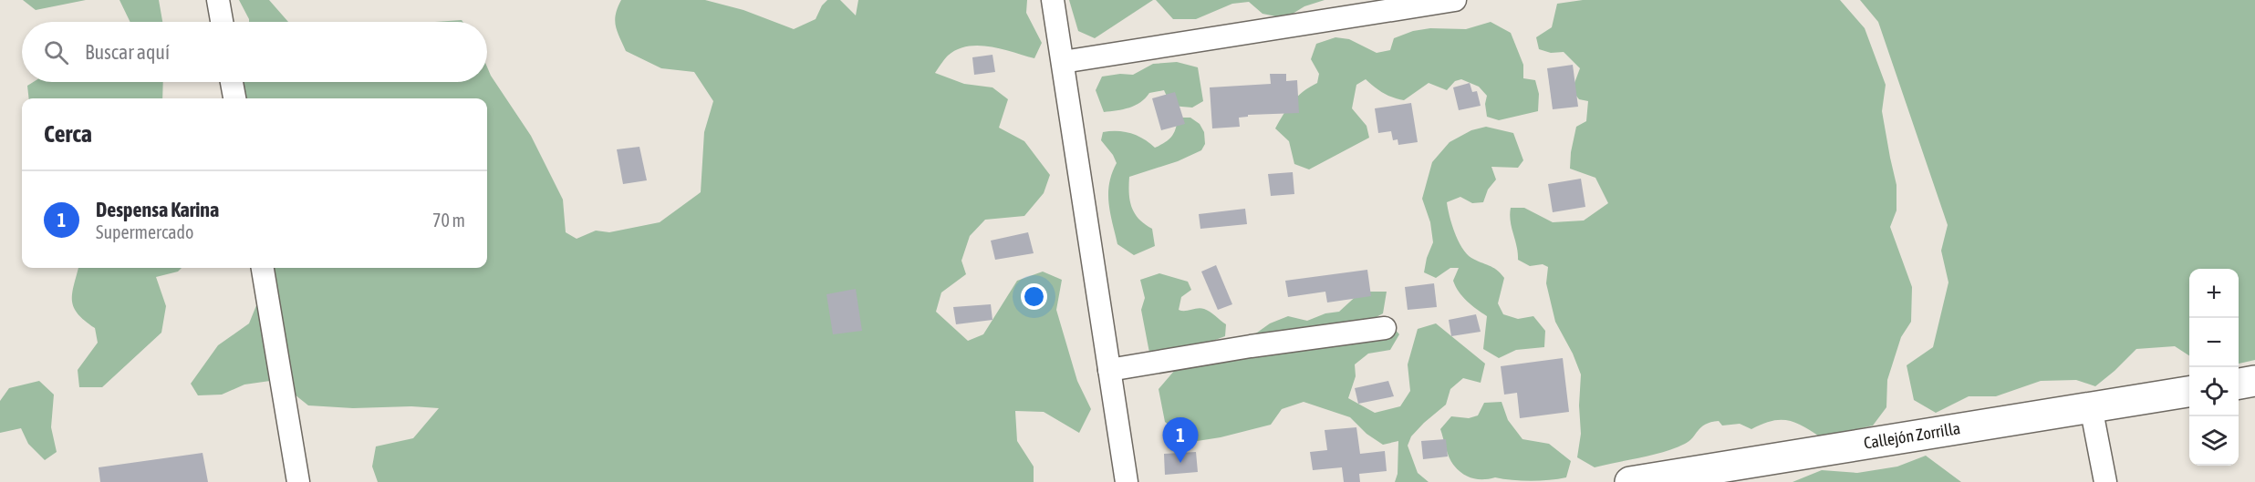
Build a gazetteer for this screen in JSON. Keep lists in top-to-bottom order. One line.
{"streets":{"street":["Callejón Zorrilla"]},"page":{"search":"Buscar aquí","heading":"Cerca","list":[{"mark":"1","name":"Despensa Karina","note":"Supermercado","value":"70 m"}],"map_buttons":["+","−"],"pins":"1"}}
